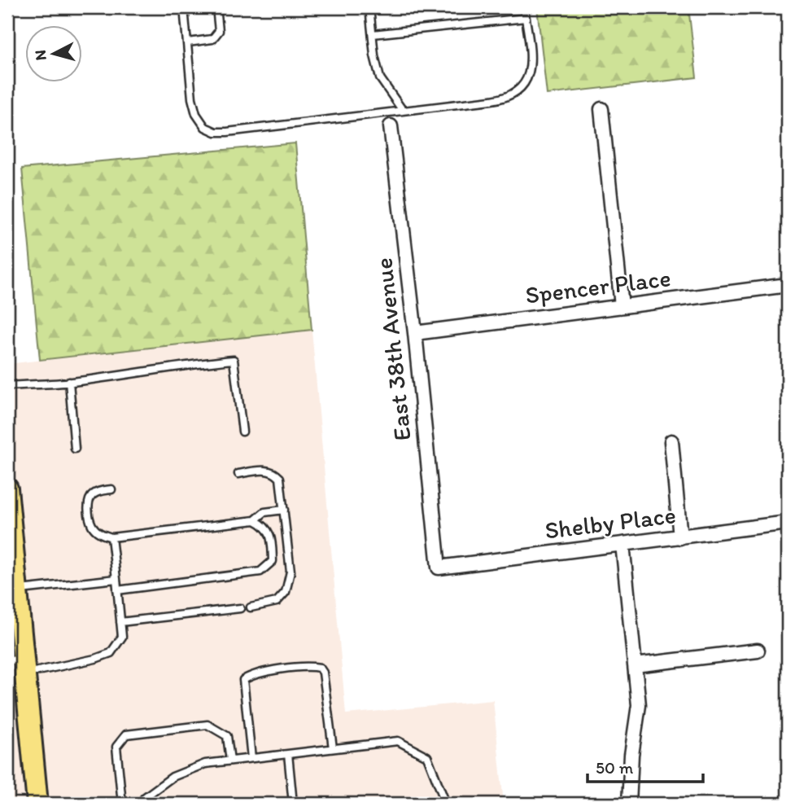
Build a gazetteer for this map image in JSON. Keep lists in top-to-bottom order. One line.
{"streets":{"street":["Spencer Place","East 38th Avenue","Shelby Place"]},"crossings":[["Spencer Place","East 38th Avenue"],["East 38th Avenue","Shelby Place"]],"scale_bar":"50 m","north":"left"}
